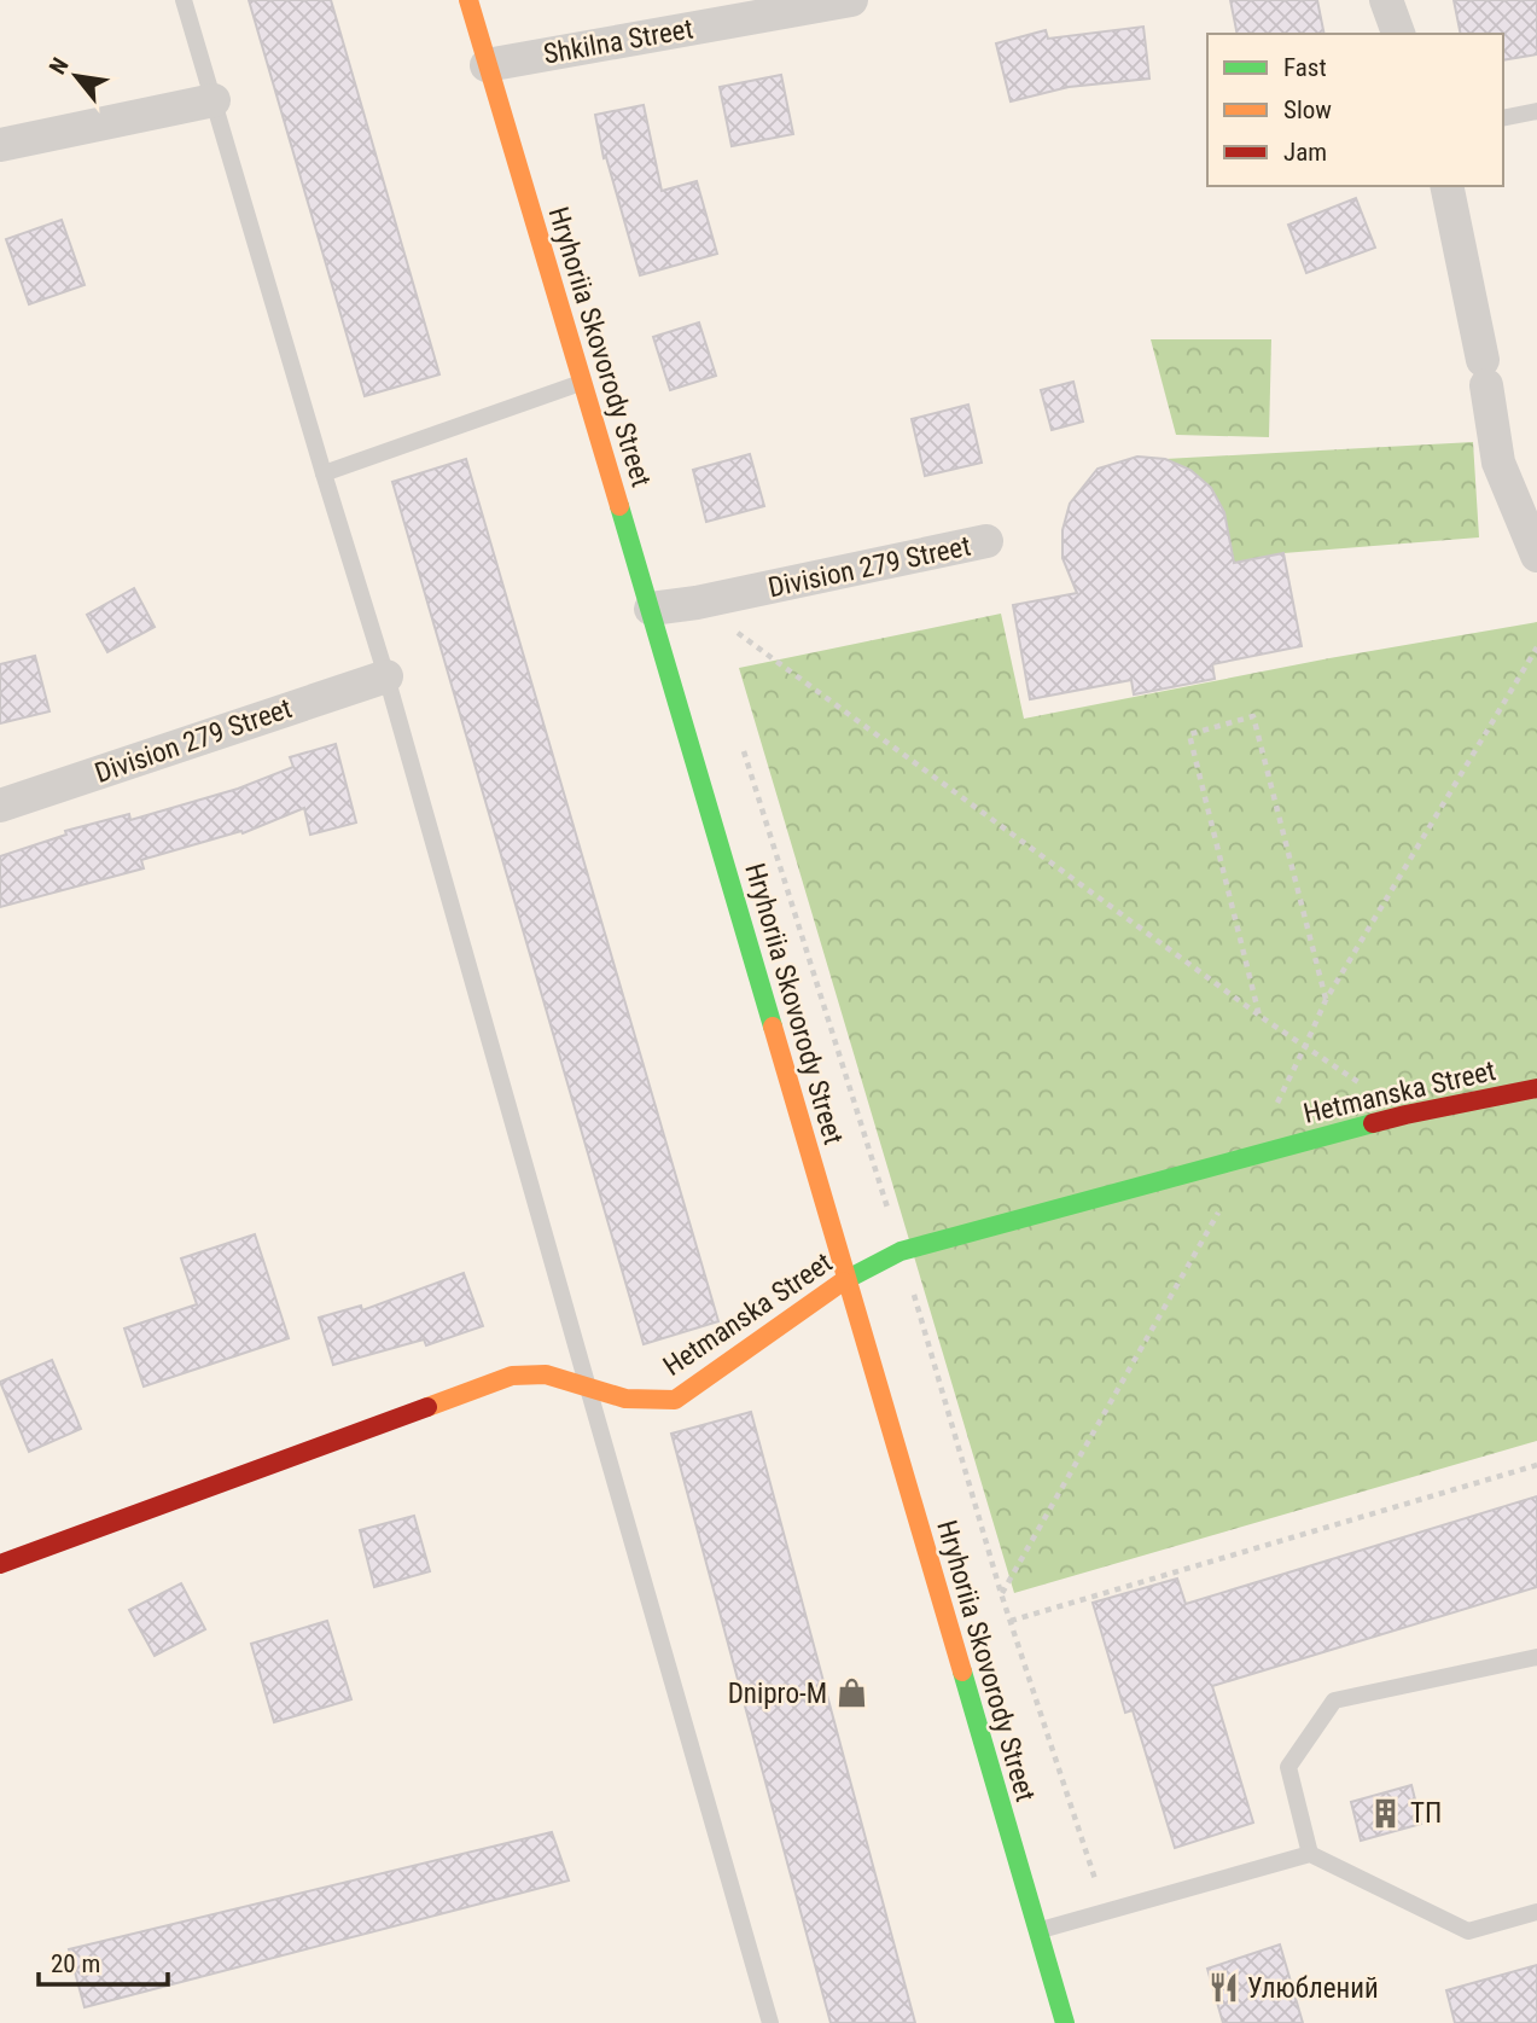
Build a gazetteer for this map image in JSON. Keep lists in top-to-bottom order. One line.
{"streets":{"street":["Shkilna Street","Hryhoriia Skovorody Street","Division 279 Street","Hetmanska Street"]},"crossings":[["Shkilna Street","Hryhoriia Skovorody Street"],["Hryhoriia Skovorody Street","Division 279 Street"],["Hryhoriia Skovorody Street","Hetmanska Street"]],"places":{"shop":["Dnipro-M"],"building":["ТП"],"restaurant":["Улюблений"]},"legend":["Fast","Slow","Jam"],"scale_bar":"20 m","north":"top left"}
